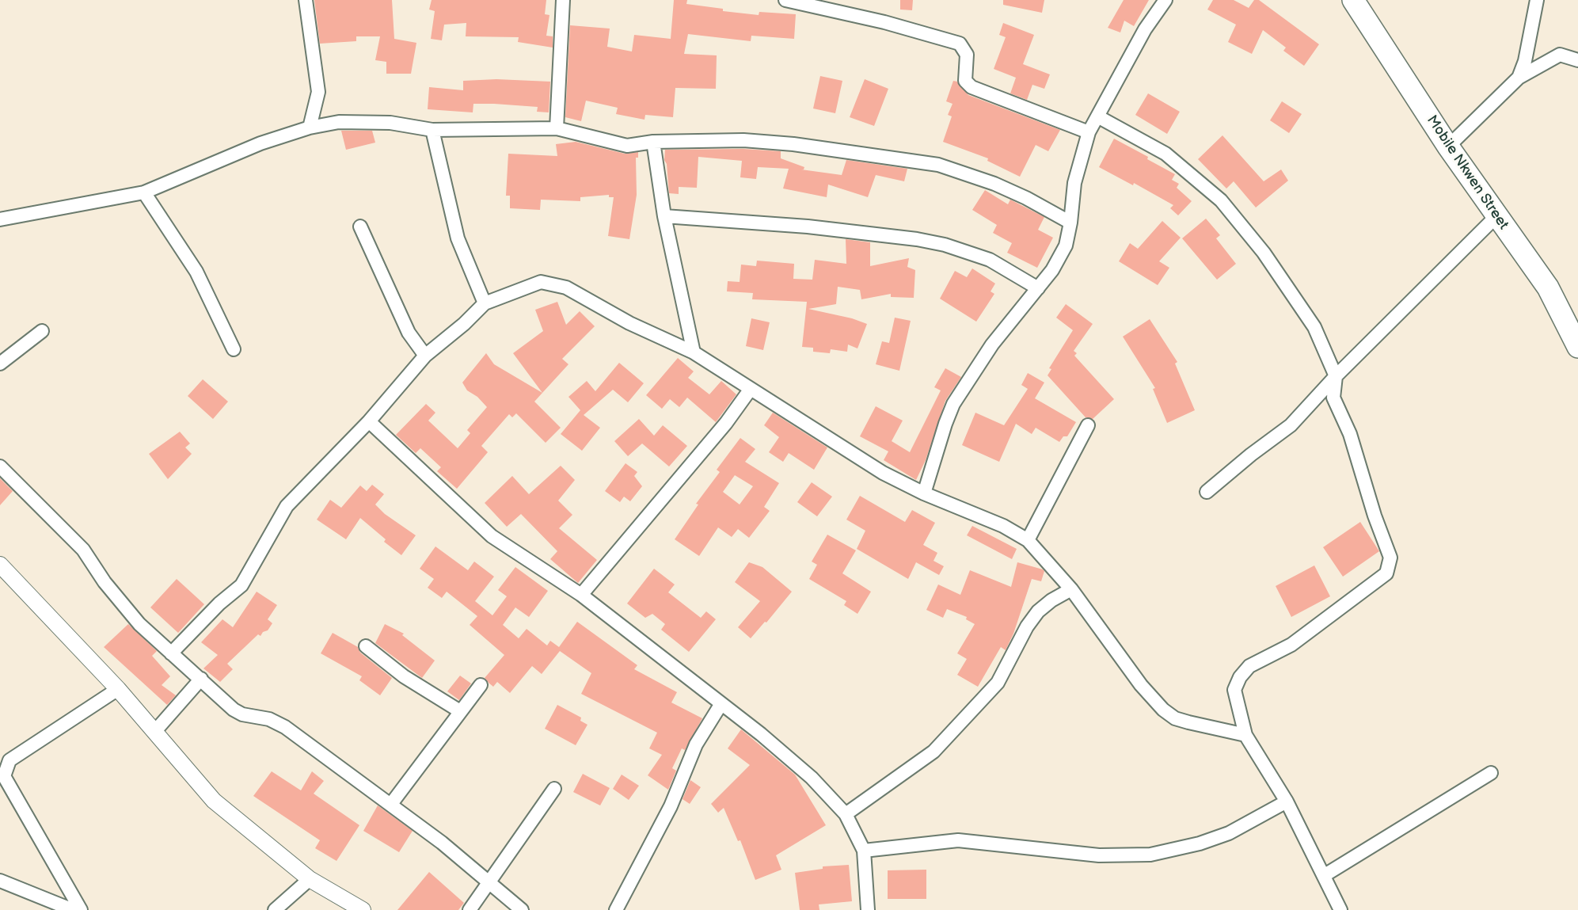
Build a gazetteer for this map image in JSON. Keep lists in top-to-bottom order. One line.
{"streets":{"highway":["Mobile Nkwen Street"]}}
